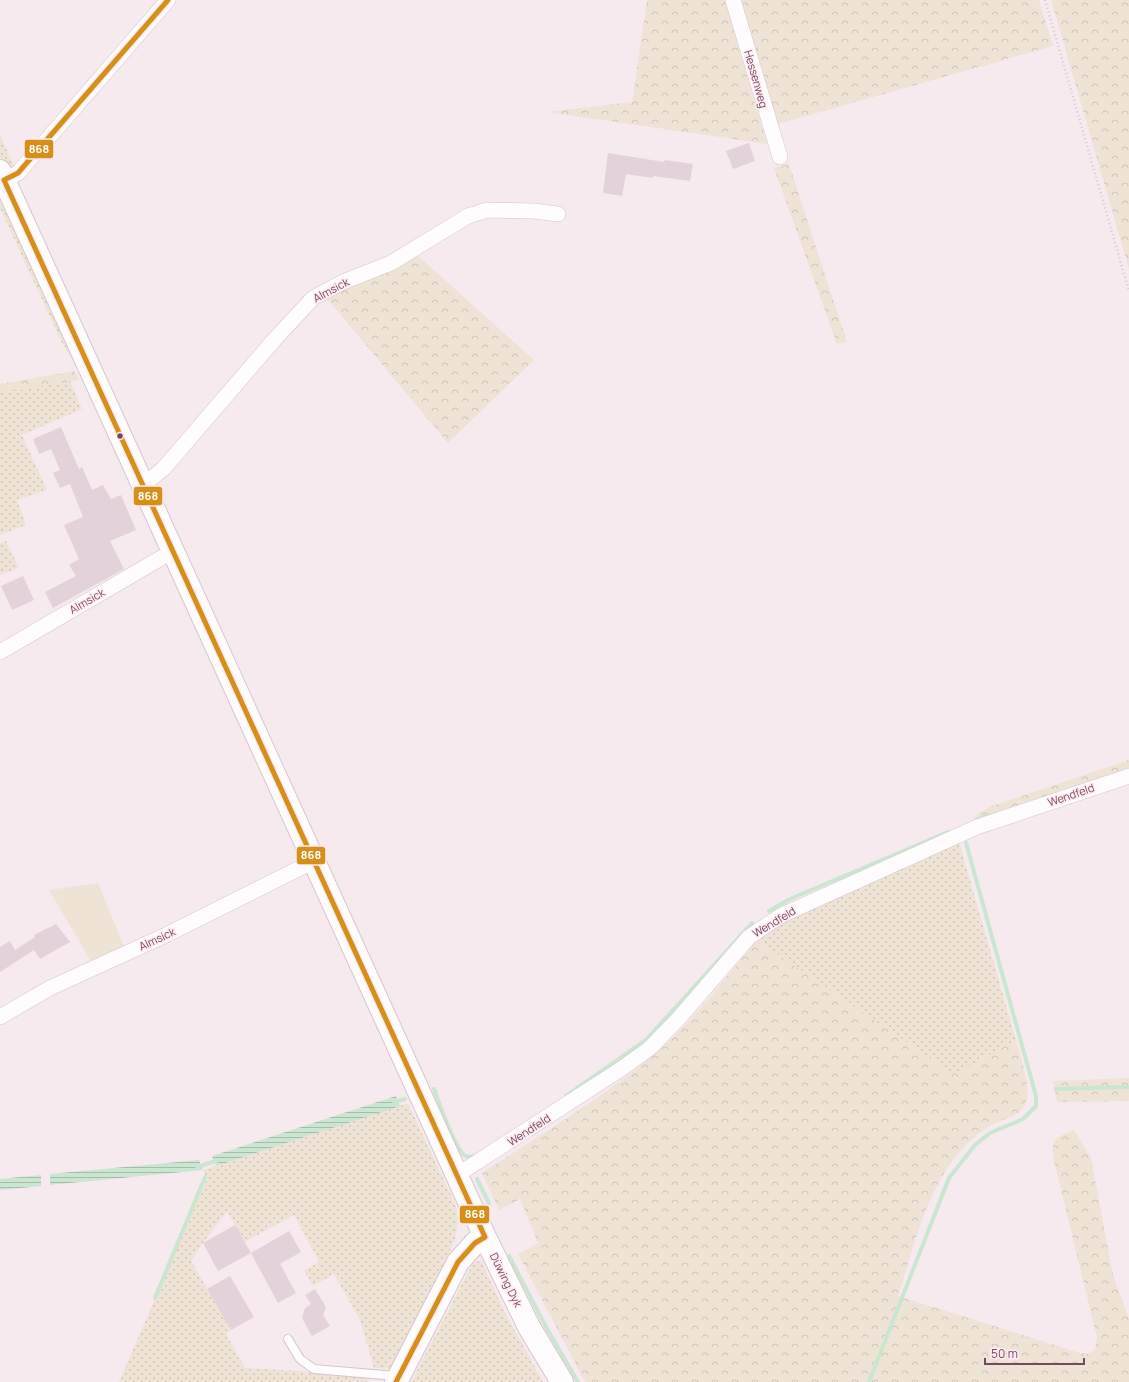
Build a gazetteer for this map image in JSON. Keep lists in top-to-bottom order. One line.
{"streets":{"street":["Hessenweg","Almsick","Wendfeld","Düwing Dyk"]},"crossings":[["Almsick","Düwing Dyk"],["Wendfeld","Düwing Dyk"]],"lines":["transit line 868"],"scale_bar":"50 m"}
